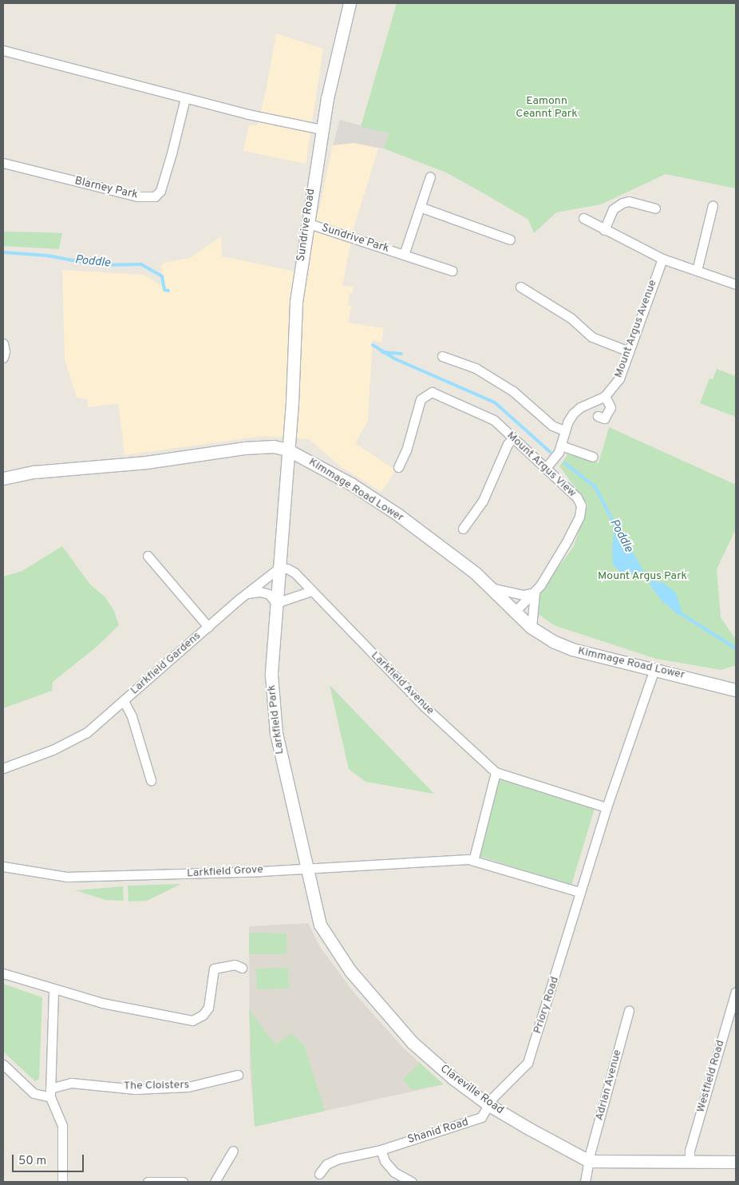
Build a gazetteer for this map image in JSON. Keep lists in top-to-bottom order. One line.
{"streets":{"street":["Blarney Park","Sundrive Road","Sundrive Park","Mount Argus Avenue","Mount Argus View","Kimmage Road Lower","Larkfield Gardens","Larkfield Avenue","Larkfield Park","Larkfield Grove","Priory Road","Westfield Road","Adrian Avenue","The Cloisters","Clareville Road","Shanid Road"]},"crossings":[["Sundrive Road","Sundrive Park"],["Sundrive Road","Kimmage Road Lower"],["Mount Argus Avenue","Mount Argus View"],["Mount Argus View","Kimmage Road Lower"],["Kimmage Road Lower","Priory Road"],["Larkfield Gardens","Larkfield Avenue"],["Larkfield Gardens","Larkfield Park"],["Larkfield Avenue","Larkfield Park"],["Larkfield Park","Larkfield Grove"],["Larkfield Park","Clareville Road"],["Larkfield Grove","Clareville Road"],["Priory Road","Clareville Road"],["Priory Road","Shanid Road"],["Westfield Road","Clareville Road"],["Adrian Avenue","Clareville Road"],["Clareville Road","Shanid Road"]],"water":["Poddle"],"parks":["Eamonn Ceannt Park","Mount Argus Park"],"scale_bar":"50 m"}
